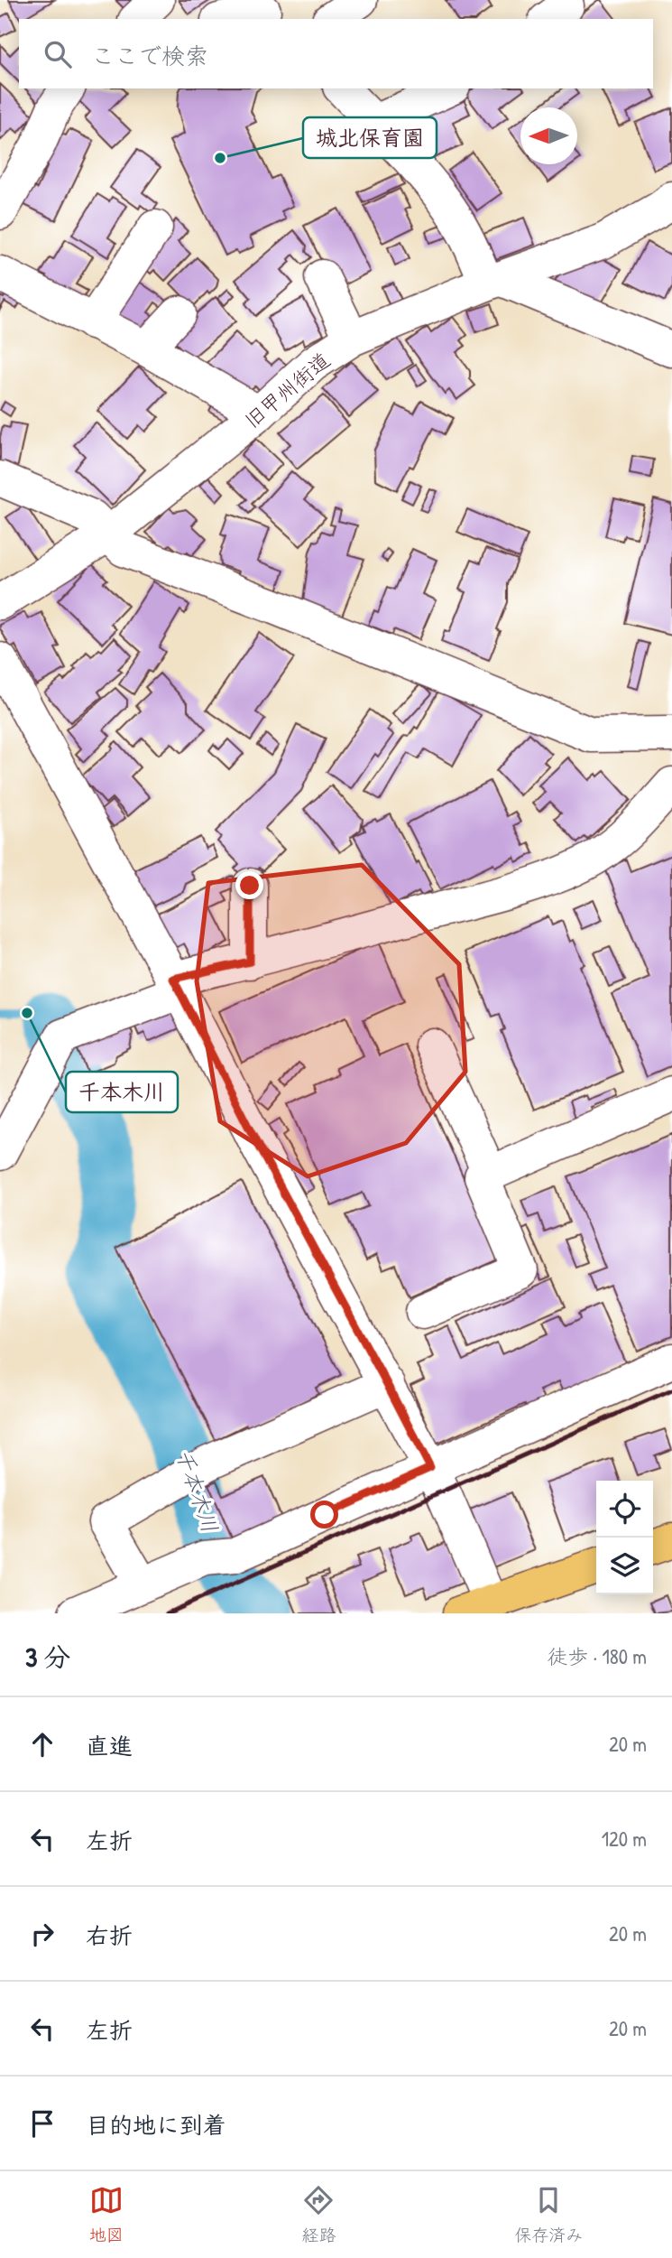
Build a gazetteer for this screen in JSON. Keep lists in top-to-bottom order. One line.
{"streets":{"street":["旧甲州街道"]},"water":["千本木川"],"places":["城北保育園","千本木川"],"north":"left","page":{"search":"ここで検索","heading":["3 分","徒歩 · 180 m"],"list":[["直進","20 m"],["左折","120 m"],["右折","20 m"],["左折","20 m"],"目的地に到着"],"nav":["地図","経路","保存済み"]}}
